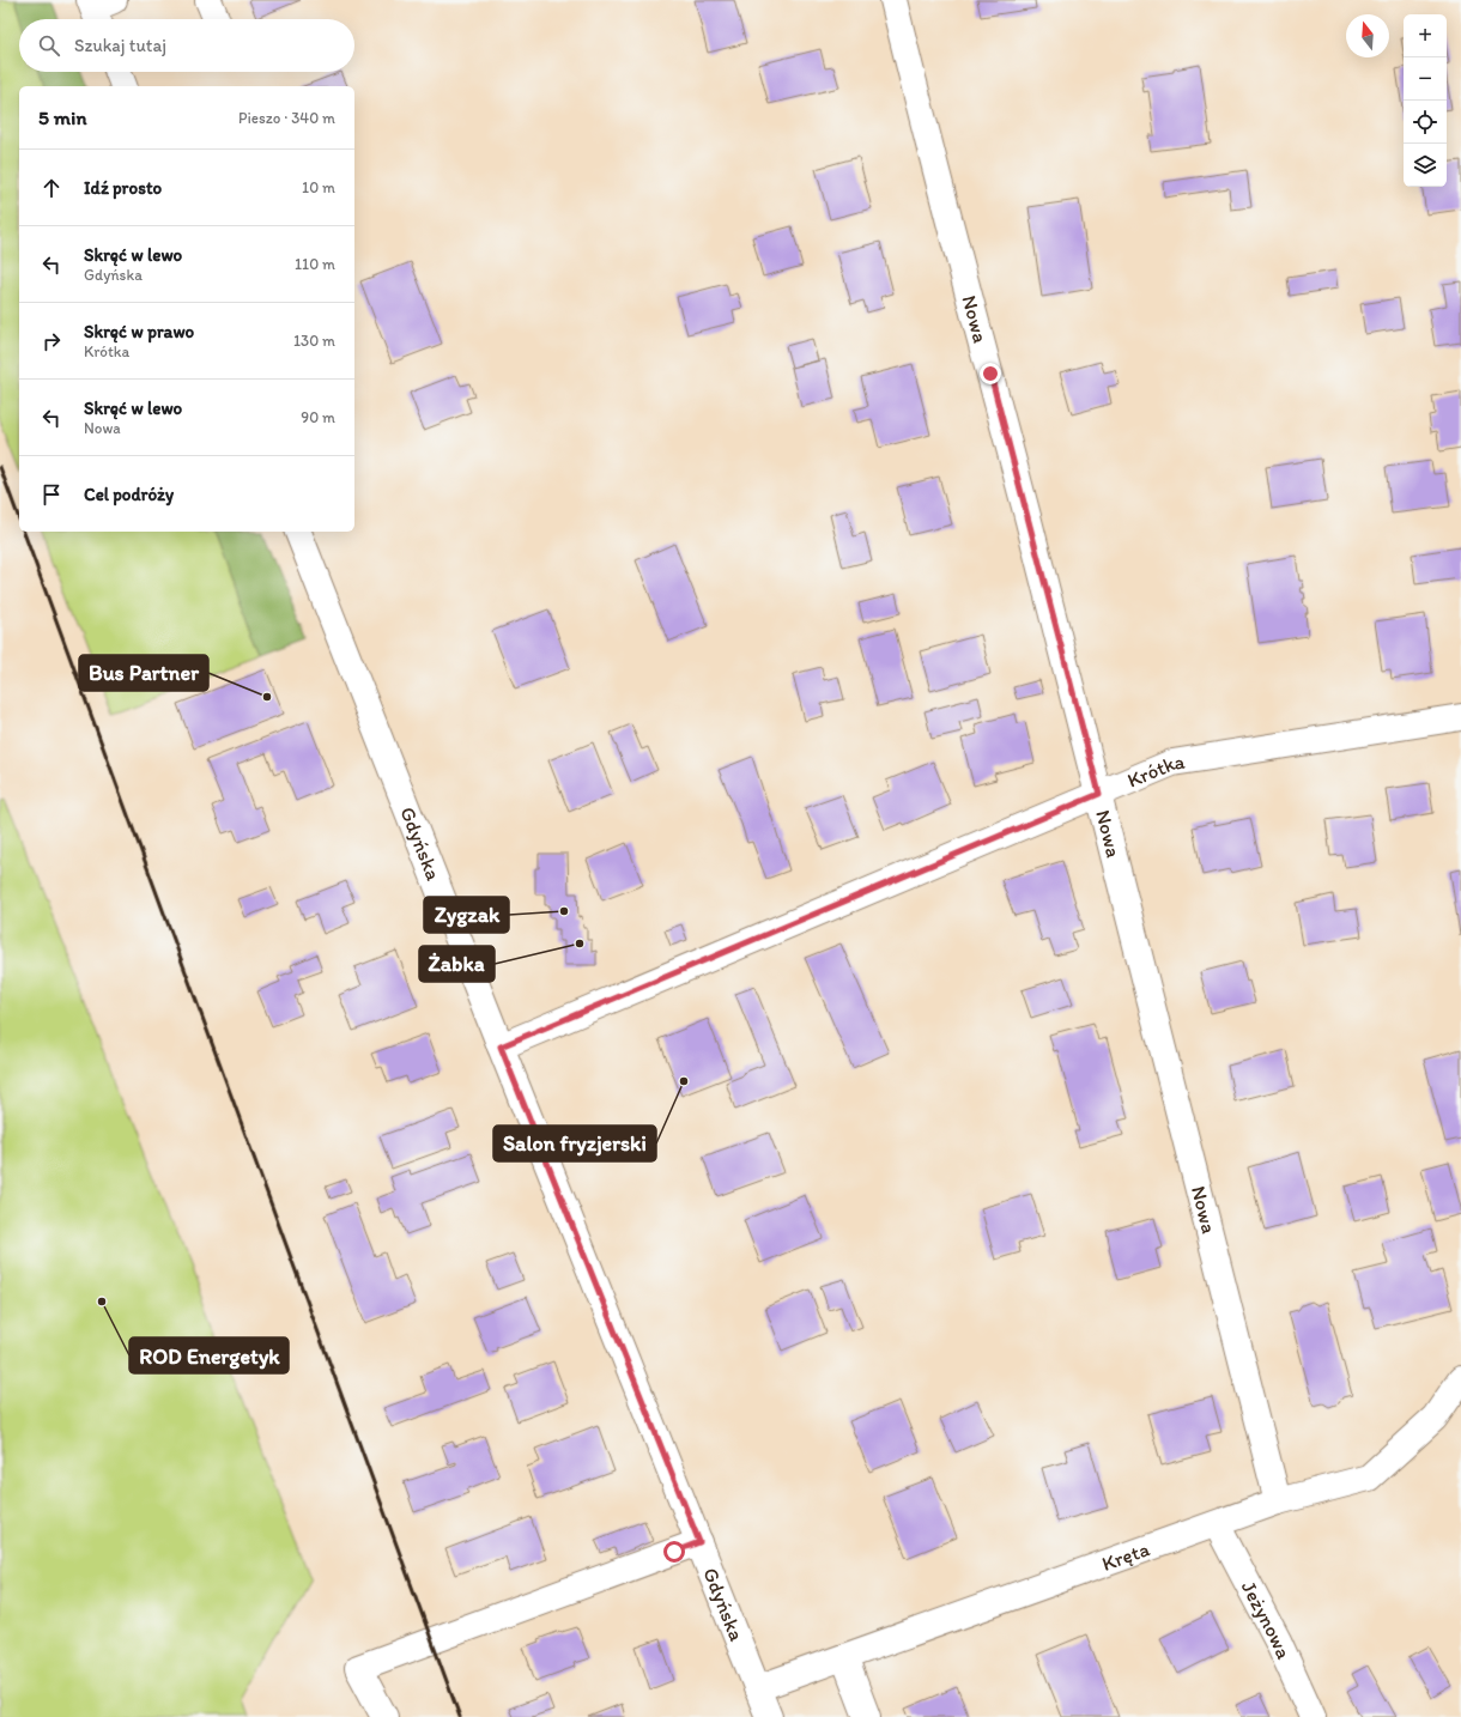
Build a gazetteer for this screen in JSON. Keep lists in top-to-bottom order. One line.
{"streets":{"street":["Nowa","Krótka","Gdyńska","Kręta","Jeżynowa"]},"crossings":[["Nowa","Krótka"],["Nowa","Kręta"],["Krótka","Gdyńska"],["Gdyńska","Kręta"],["Kręta","Jeżynowa"]],"places":["Bus Partner","Zygzak","Żabka","Salon fryzjerski","ROD Energetyk"],"north":"top","page":{"map_buttons":["+","−"],"search":"Szukaj tutaj","heading":["5 min","Pieszo · 340 m"],"list":[["Idź prosto","10 m"],["Skręć w lewo","Gdyńska","110 m"],["Skręć w prawo","Krótka","130 m"],["Skręć w lewo","Nowa","90 m"],"Cel podróży"]}}
